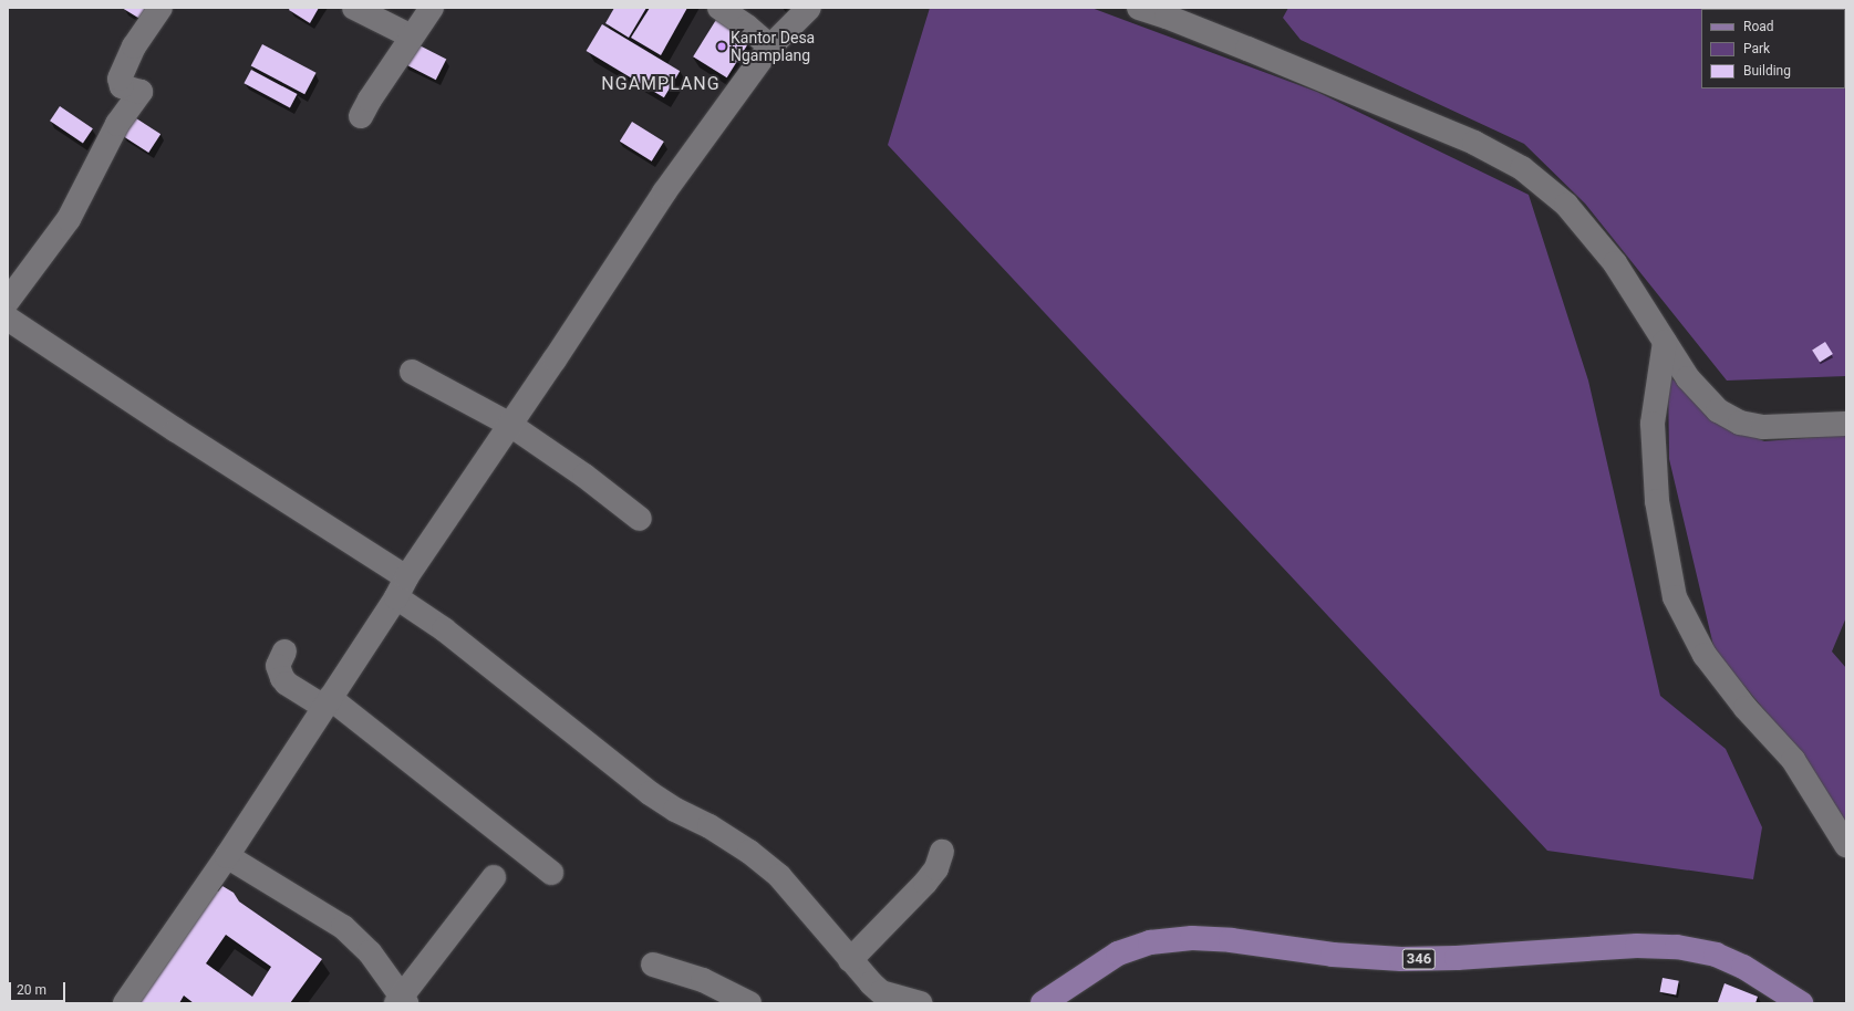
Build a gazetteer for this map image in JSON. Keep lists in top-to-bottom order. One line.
{"streets":{"main road":["346"]},"districts":["NGAMPLANG"],"places":["Kantor Desa Ngamplang"],"legend":["Road","Park","Building"],"scale_bar":"20 m"}
